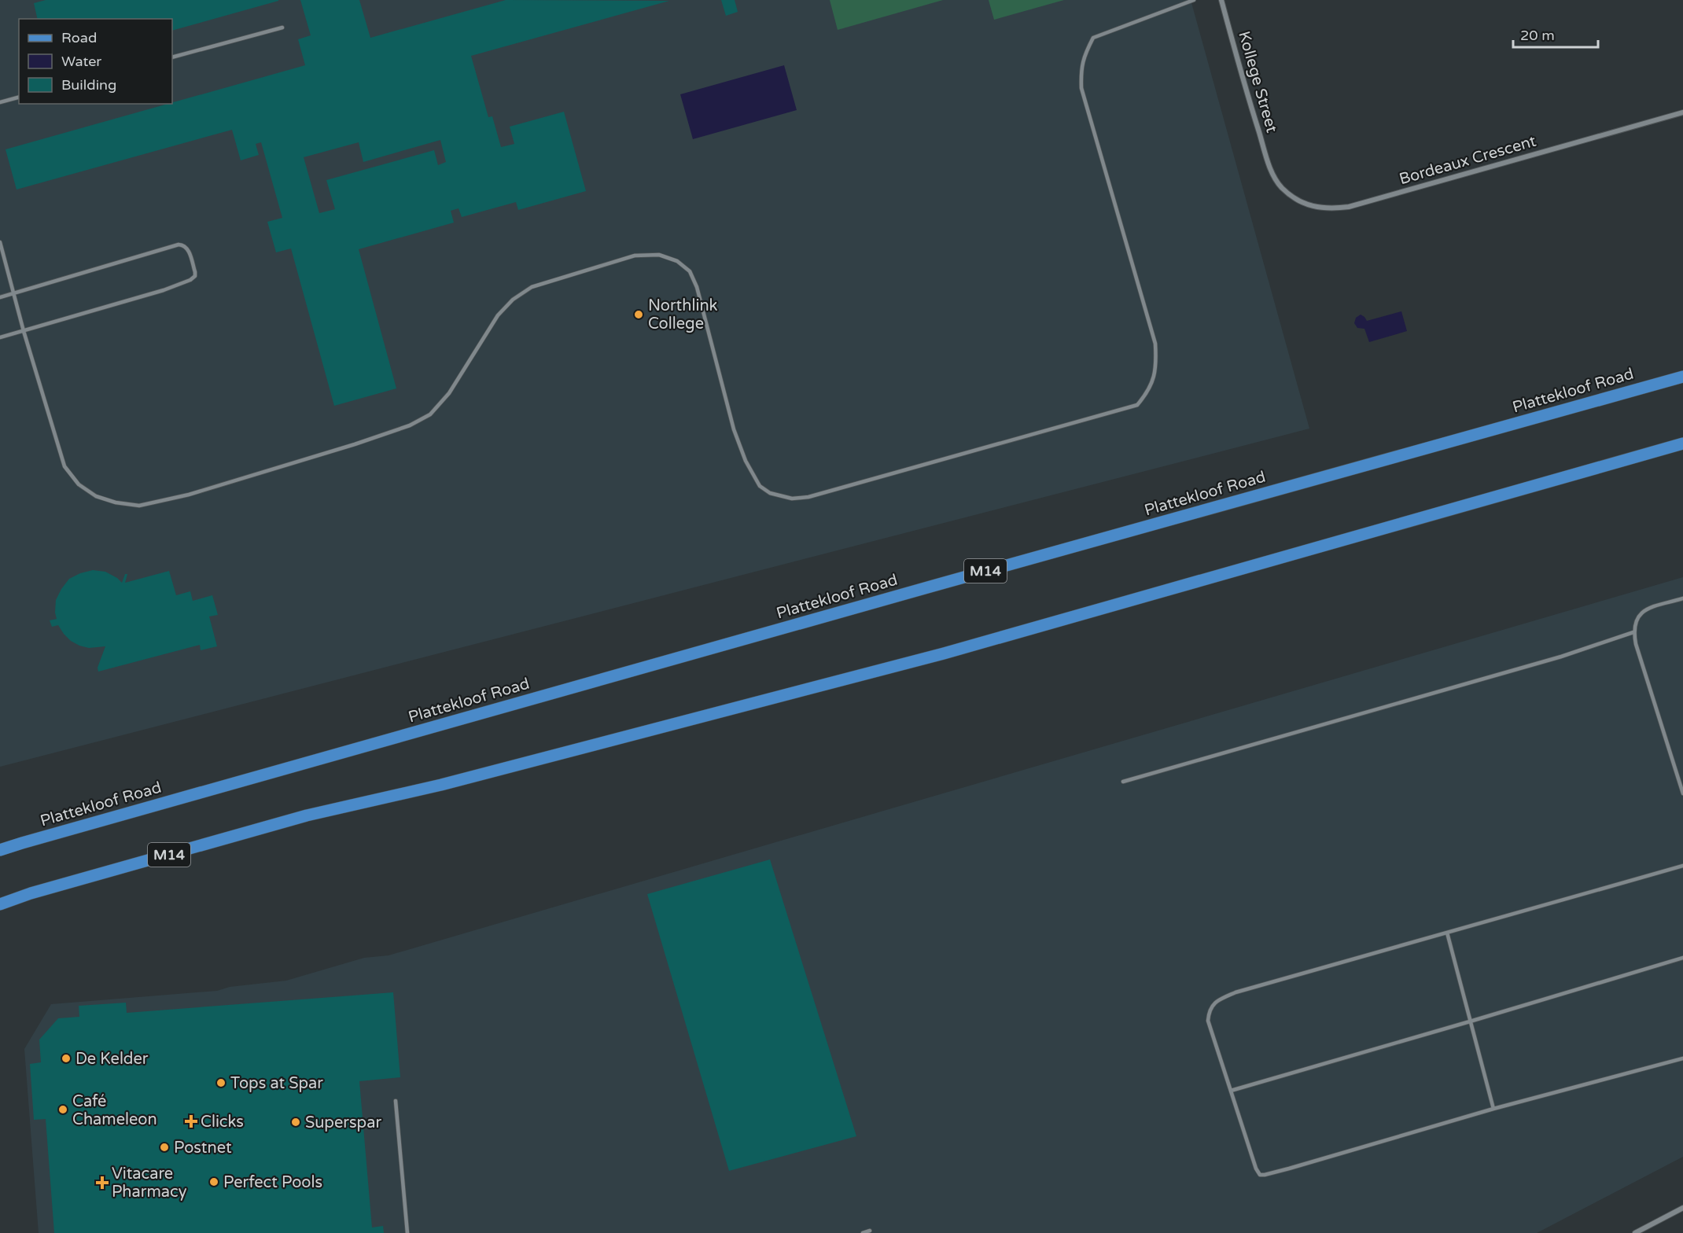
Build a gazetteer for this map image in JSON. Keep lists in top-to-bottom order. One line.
{"streets":{"main road":["Plattekloof Road","M14"],"street":["Kollege Street","Bordeaux Crescent"]},"crossings":[["Kollege Street","Bordeaux Crescent"]],"places":{"other":["Northlink College","De Kelder","Tops at Spar","Café Chameleon","Superspar","Postnet","Perfect Pools"],"health":["Clicks","Vitacare Pharmacy"]},"legend":["Road","Water","Building"],"scale_bar":"20 m"}
